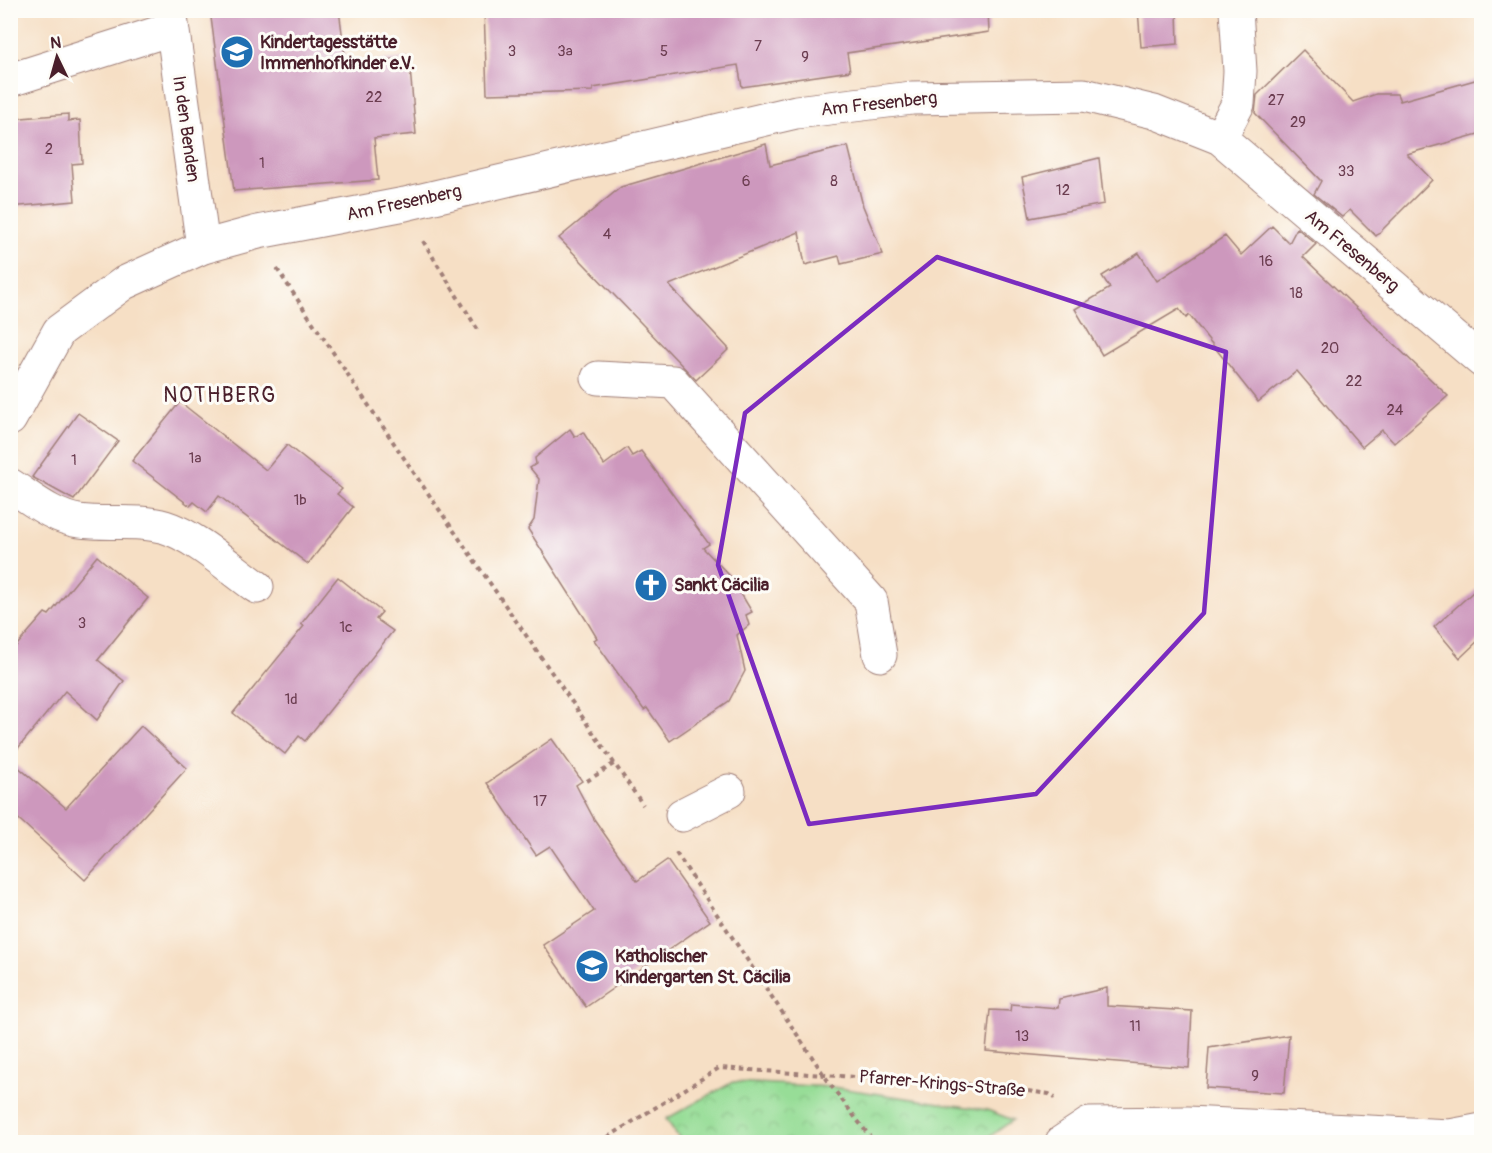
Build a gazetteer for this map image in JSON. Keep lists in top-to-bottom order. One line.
{"streets":{"street":["Am Fresenberg","In den Benden"],"path":["Pfarrer-Krings-Straße"]},"crossings":[["Am Fresenberg","In den Benden"]],"districts":["NOTHBERG"],"places":{"school or university":["Kindertagesstätte Immenhofkinder e.V.","Katholischer Kindergarten St. Cäcilia"],"church":["Sankt Cäcilia"]},"house_numbers":["7","3","3a","5","9","22","27","29","2","1","33","6","8","12","4","16","18","20","22","24","1a","1","1b","3","1c","1d","17","11","13","9"],"north":"top"}
